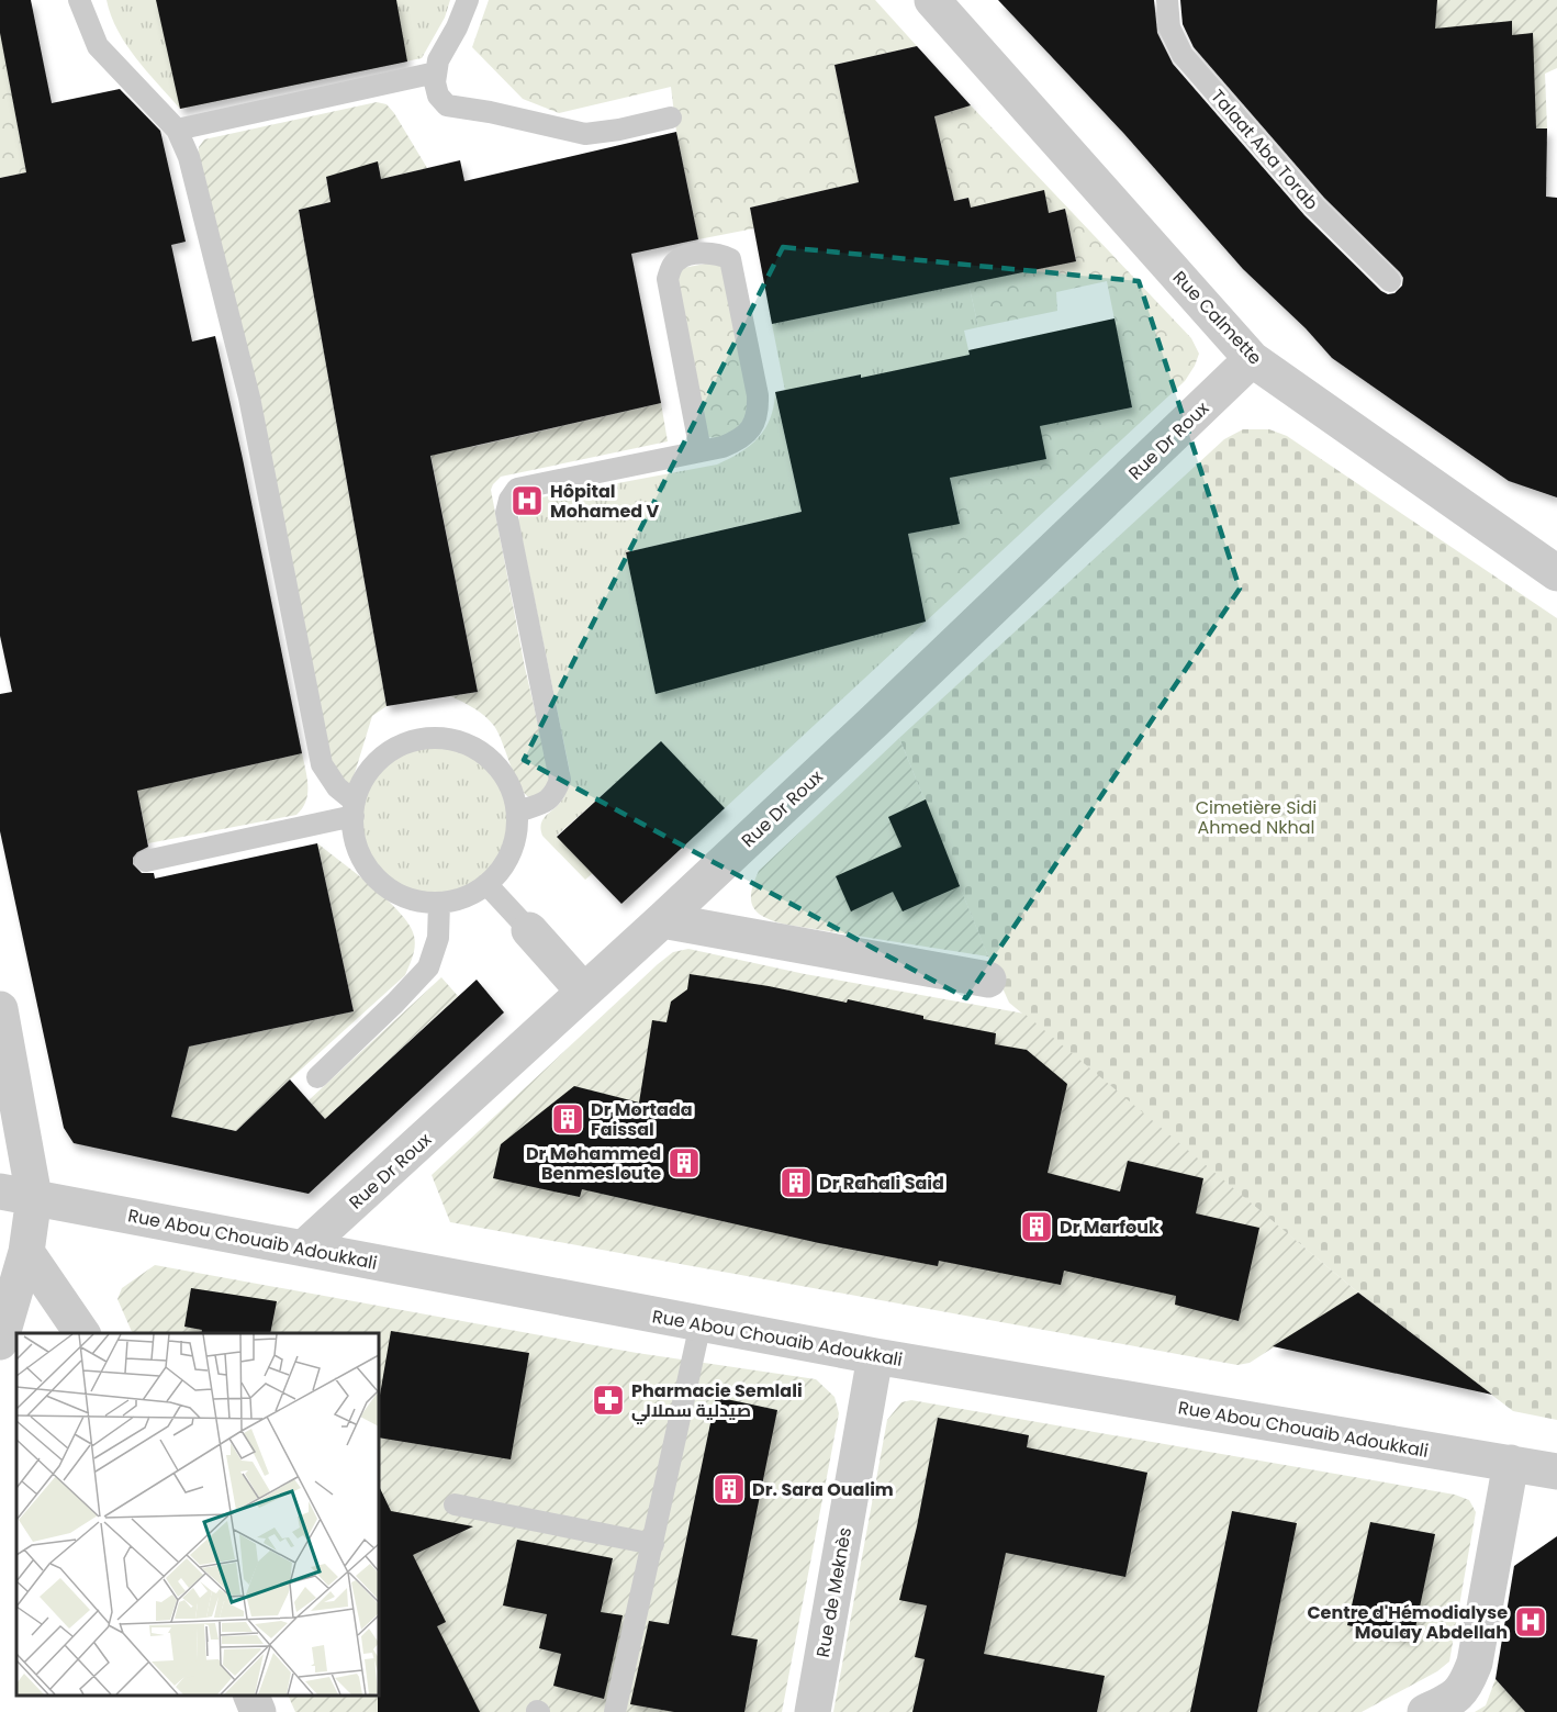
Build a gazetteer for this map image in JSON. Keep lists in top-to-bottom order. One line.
{"streets":{"street":["Rue Calmette","Rue Dr Roux","Rue Abou Chouaib Adoukkali","Rue de Meknès"],"lane":["Talaat Aba Torab"]},"crossings":[["Rue Calmette","Rue Dr Roux"],["Rue Dr Roux","Rue Abou Chouaib Adoukkali"],["Rue Abou Chouaib Adoukkali","Rue de Meknès"]],"parks":["Cimetière Sidi Ahmed Nkhal"],"places":{"hospital":["Hôpital Mohamed V","Centre d'Hémodialyse Moulay Abdellah"],"building":["Dr Mortada Faissal","Dr Mohammed Benmesloute","Dr Rahali Said","Dr Marfouk","Dr. Sara Oualim"],"pharmacy":["Pharmacie Semlali صيدلية سملالي"]}}
